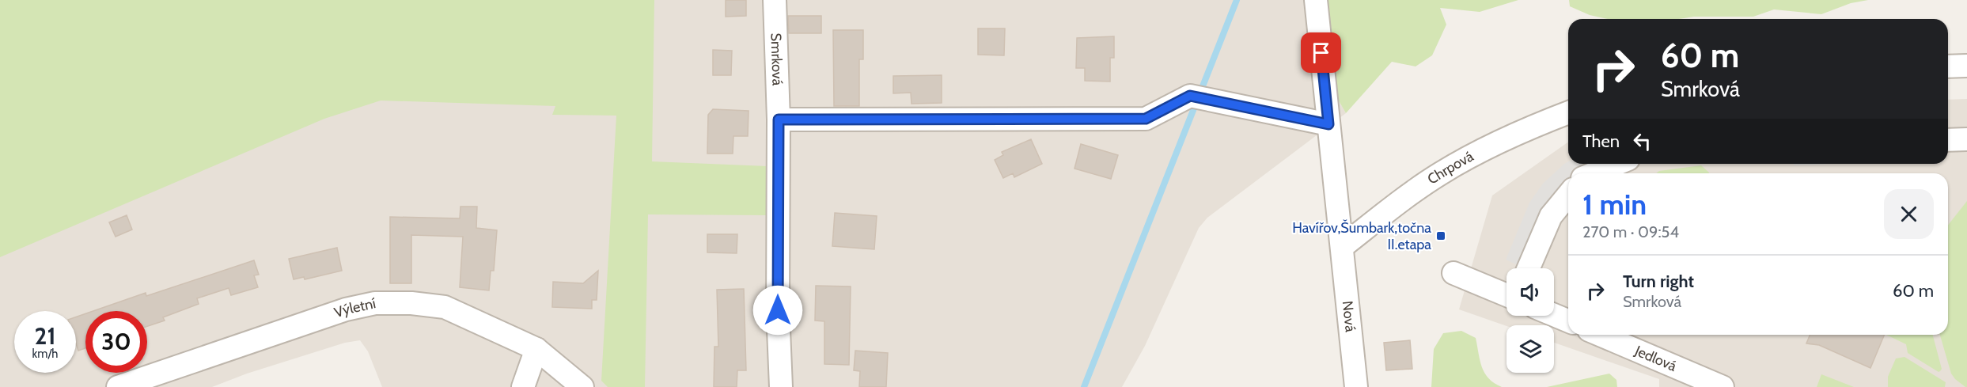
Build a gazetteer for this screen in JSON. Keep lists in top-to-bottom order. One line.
{"streets":{"street":["Smrková","Chrpová","Výletní","Nová","Jedlová"]},"crossings":[["Chrpová","Nová"]],"places":{"transit":["Havířov,Šumbark,točna II.etapa"]},"page":{"turn":["60 m","Smrková"],"then":"Then","heading":["1 min","270 m · 09:54"],"list":[{"name":"Turn right","note":"Smrková","value":"60 m"}],"speed":"21 km/h","limit":"30"}}
